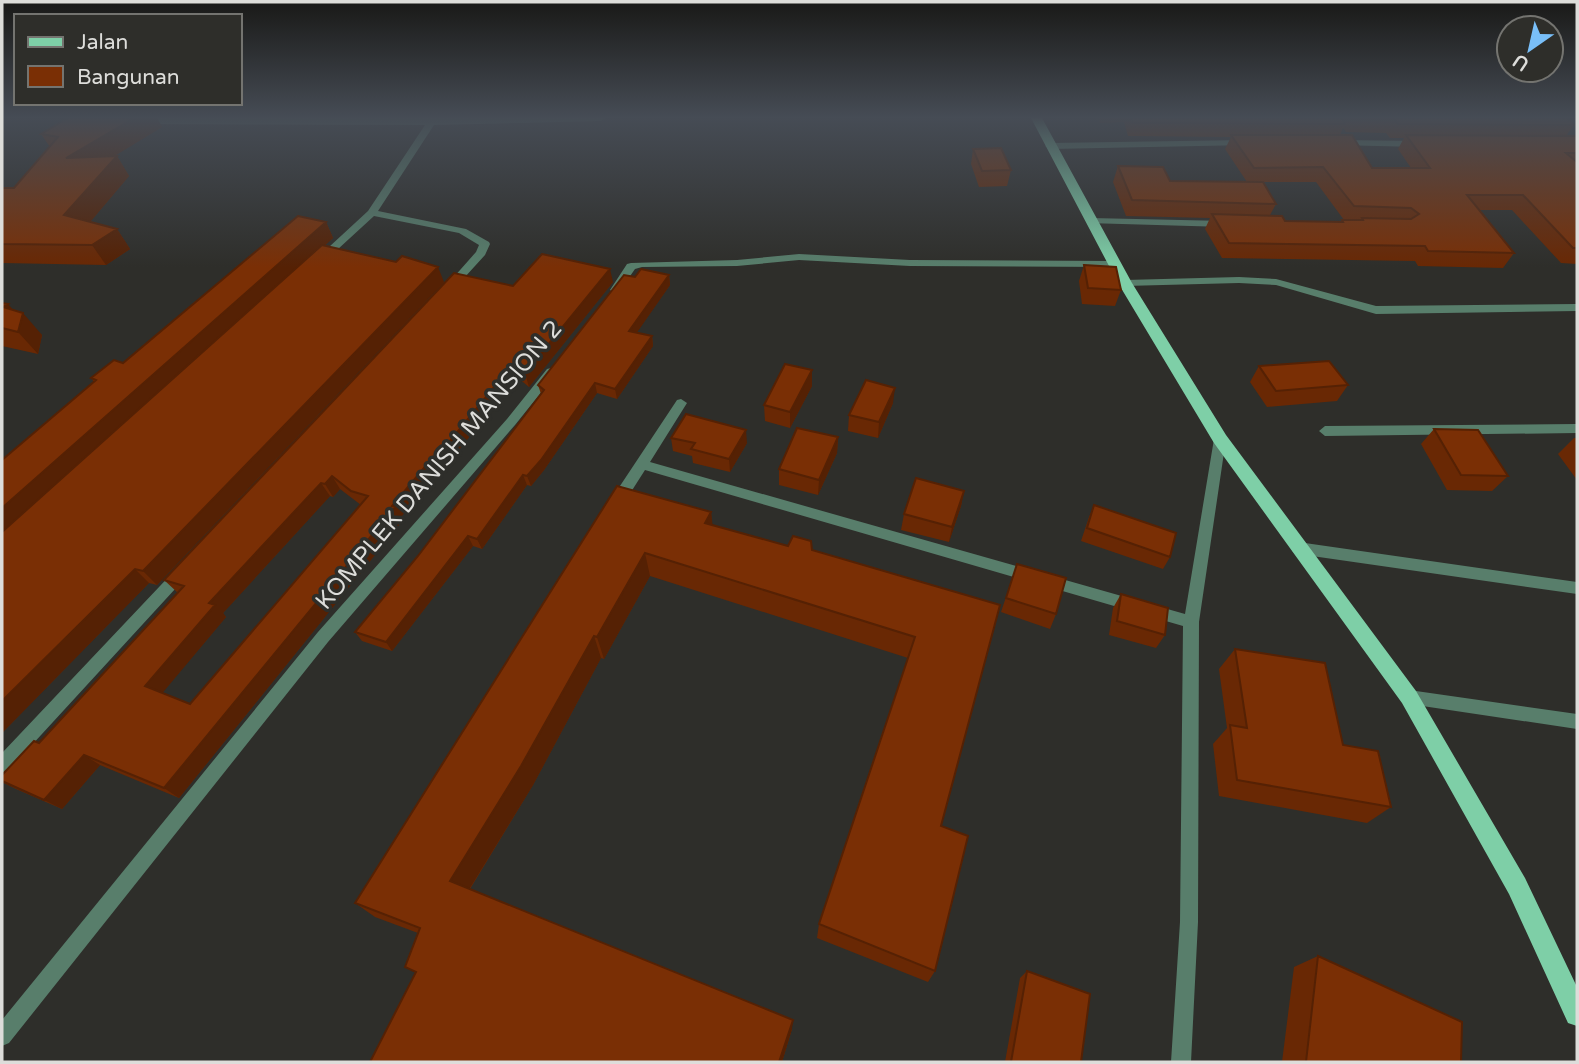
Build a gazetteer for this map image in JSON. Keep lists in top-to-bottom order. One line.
{"streets":{"street":["KOMPLEK DANISH MANSION 2"]},"legend":["Jalan","Bangunan"],"north":"bottom left"}
